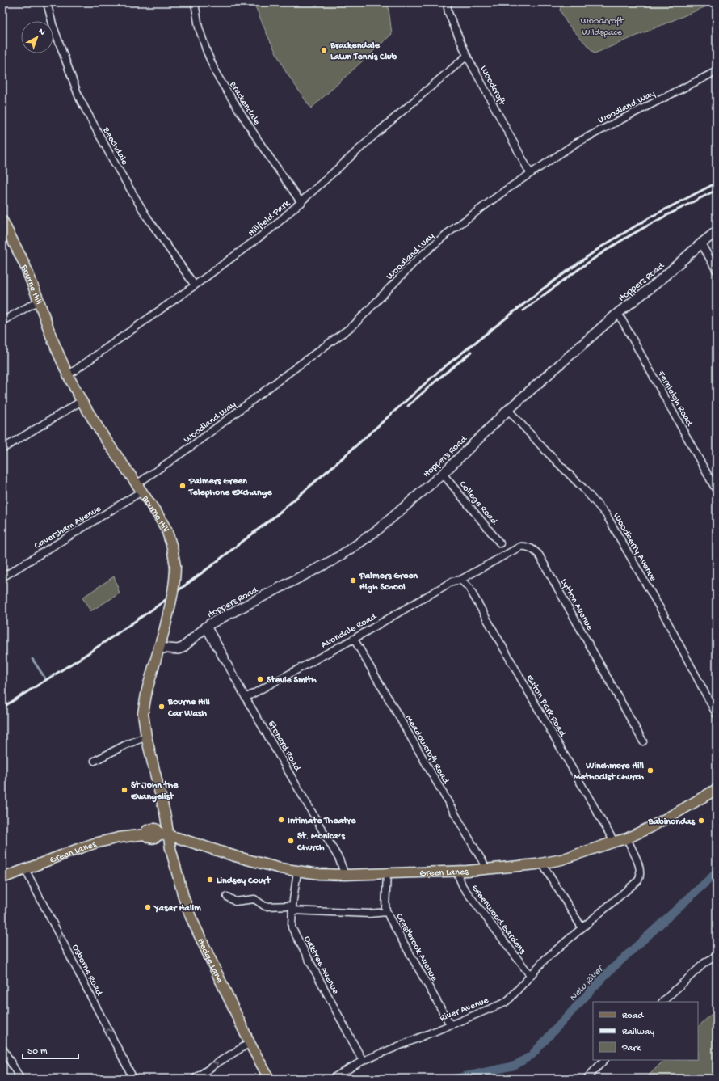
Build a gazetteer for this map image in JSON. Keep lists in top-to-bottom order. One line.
{"streets":{"main road":["Bourne Hill","Green Lanes","Hedge Lane"],"street":["Woodcroft","Brackendale","Woodland Way","Beechdale","Hillfield Park","Hoppers Road","Fernleigh Road","College Road","Caversham Avenue","Woodberry Avenue","Lytton Avenue","Avondale Road","Eaton Park Road","Stonard Road","Meadowcroft Road","Greenwood Gardens","Crestbrook Avenue","Oaktree Avenue","Osborne Road","River Avenue"]},"crossings":[["Woodcroft","Woodland Way"],["Woodcroft","Hillfield Park"],["Brackendale","Hillfield Park"],["Woodland Way","Bourne Hill"],["Woodland Way","Caversham Avenue"],["Beechdale","Hillfield Park"],["Hillfield Park","Bourne Hill"],["Hoppers Road","Bourne Hill"],["Hoppers Road","Fernleigh Road"],["Hoppers Road","College Road"],["Hoppers Road","Woodberry Avenue"],["Hoppers Road","Stonard Road"],["Bourne Hill","Caversham Avenue"],["Bourne Hill","Green Lanes"],["Bourne Hill","Hedge Lane"],["Lytton Avenue","Avondale Road"],["Lytton Avenue","Eaton Park Road"],["Avondale Road","Eaton Park Road"],["Avondale Road","Stonard Road"],["Avondale Road","Meadowcroft Road"],["Eaton Park Road","Green Lanes"],["Stonard Road","Green Lanes"],["Meadowcroft Road","Green Lanes"],["Green Lanes","Greenwood Gardens"],["Green Lanes","Crestbrook Avenue"],["Green Lanes","Hedge Lane"],["Green Lanes","Oaktree Avenue"],["Green Lanes","Osborne Road"],["Green Lanes","River Avenue"],["Greenwood Gardens","River Avenue"],["Crestbrook Avenue","River Avenue"],["Oaktree Avenue","River Avenue"]],"one_way":["Osborne Road"],"water":["New River"],"parks":["Woodcroft Wildspace"],"places":["Brackendale Lawn Tennis Club","Palmers Green Telephone Exchange","Palmers Green High School","Stevie Smith","Bourne Hill Car Wash","Winchmore Hill Methodist Church","St John the Evangelist","Intimate Theatre","Babinondas","St. Monica’s Church","Lindsey Court","Yasar Halim"],"legend":["Road","Railway","Park"],"scale_bar":"50 m","north":"top right"}
